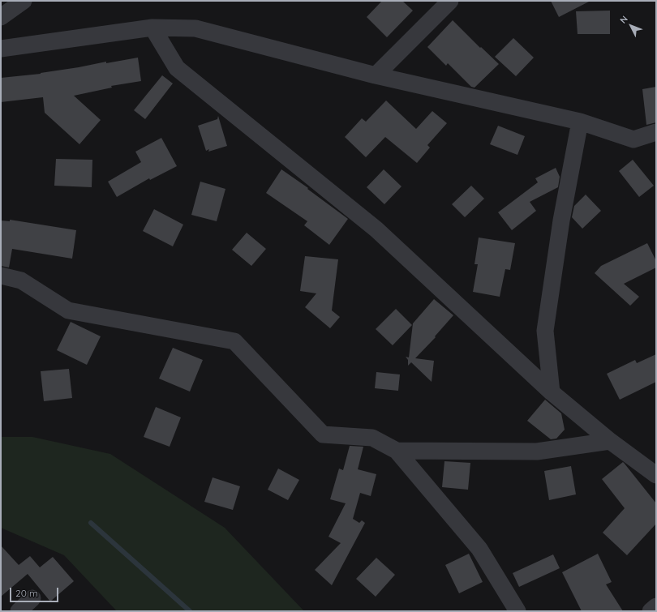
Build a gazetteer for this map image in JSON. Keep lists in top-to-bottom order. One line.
{"scale_bar":"20 m","north":"top left"}
